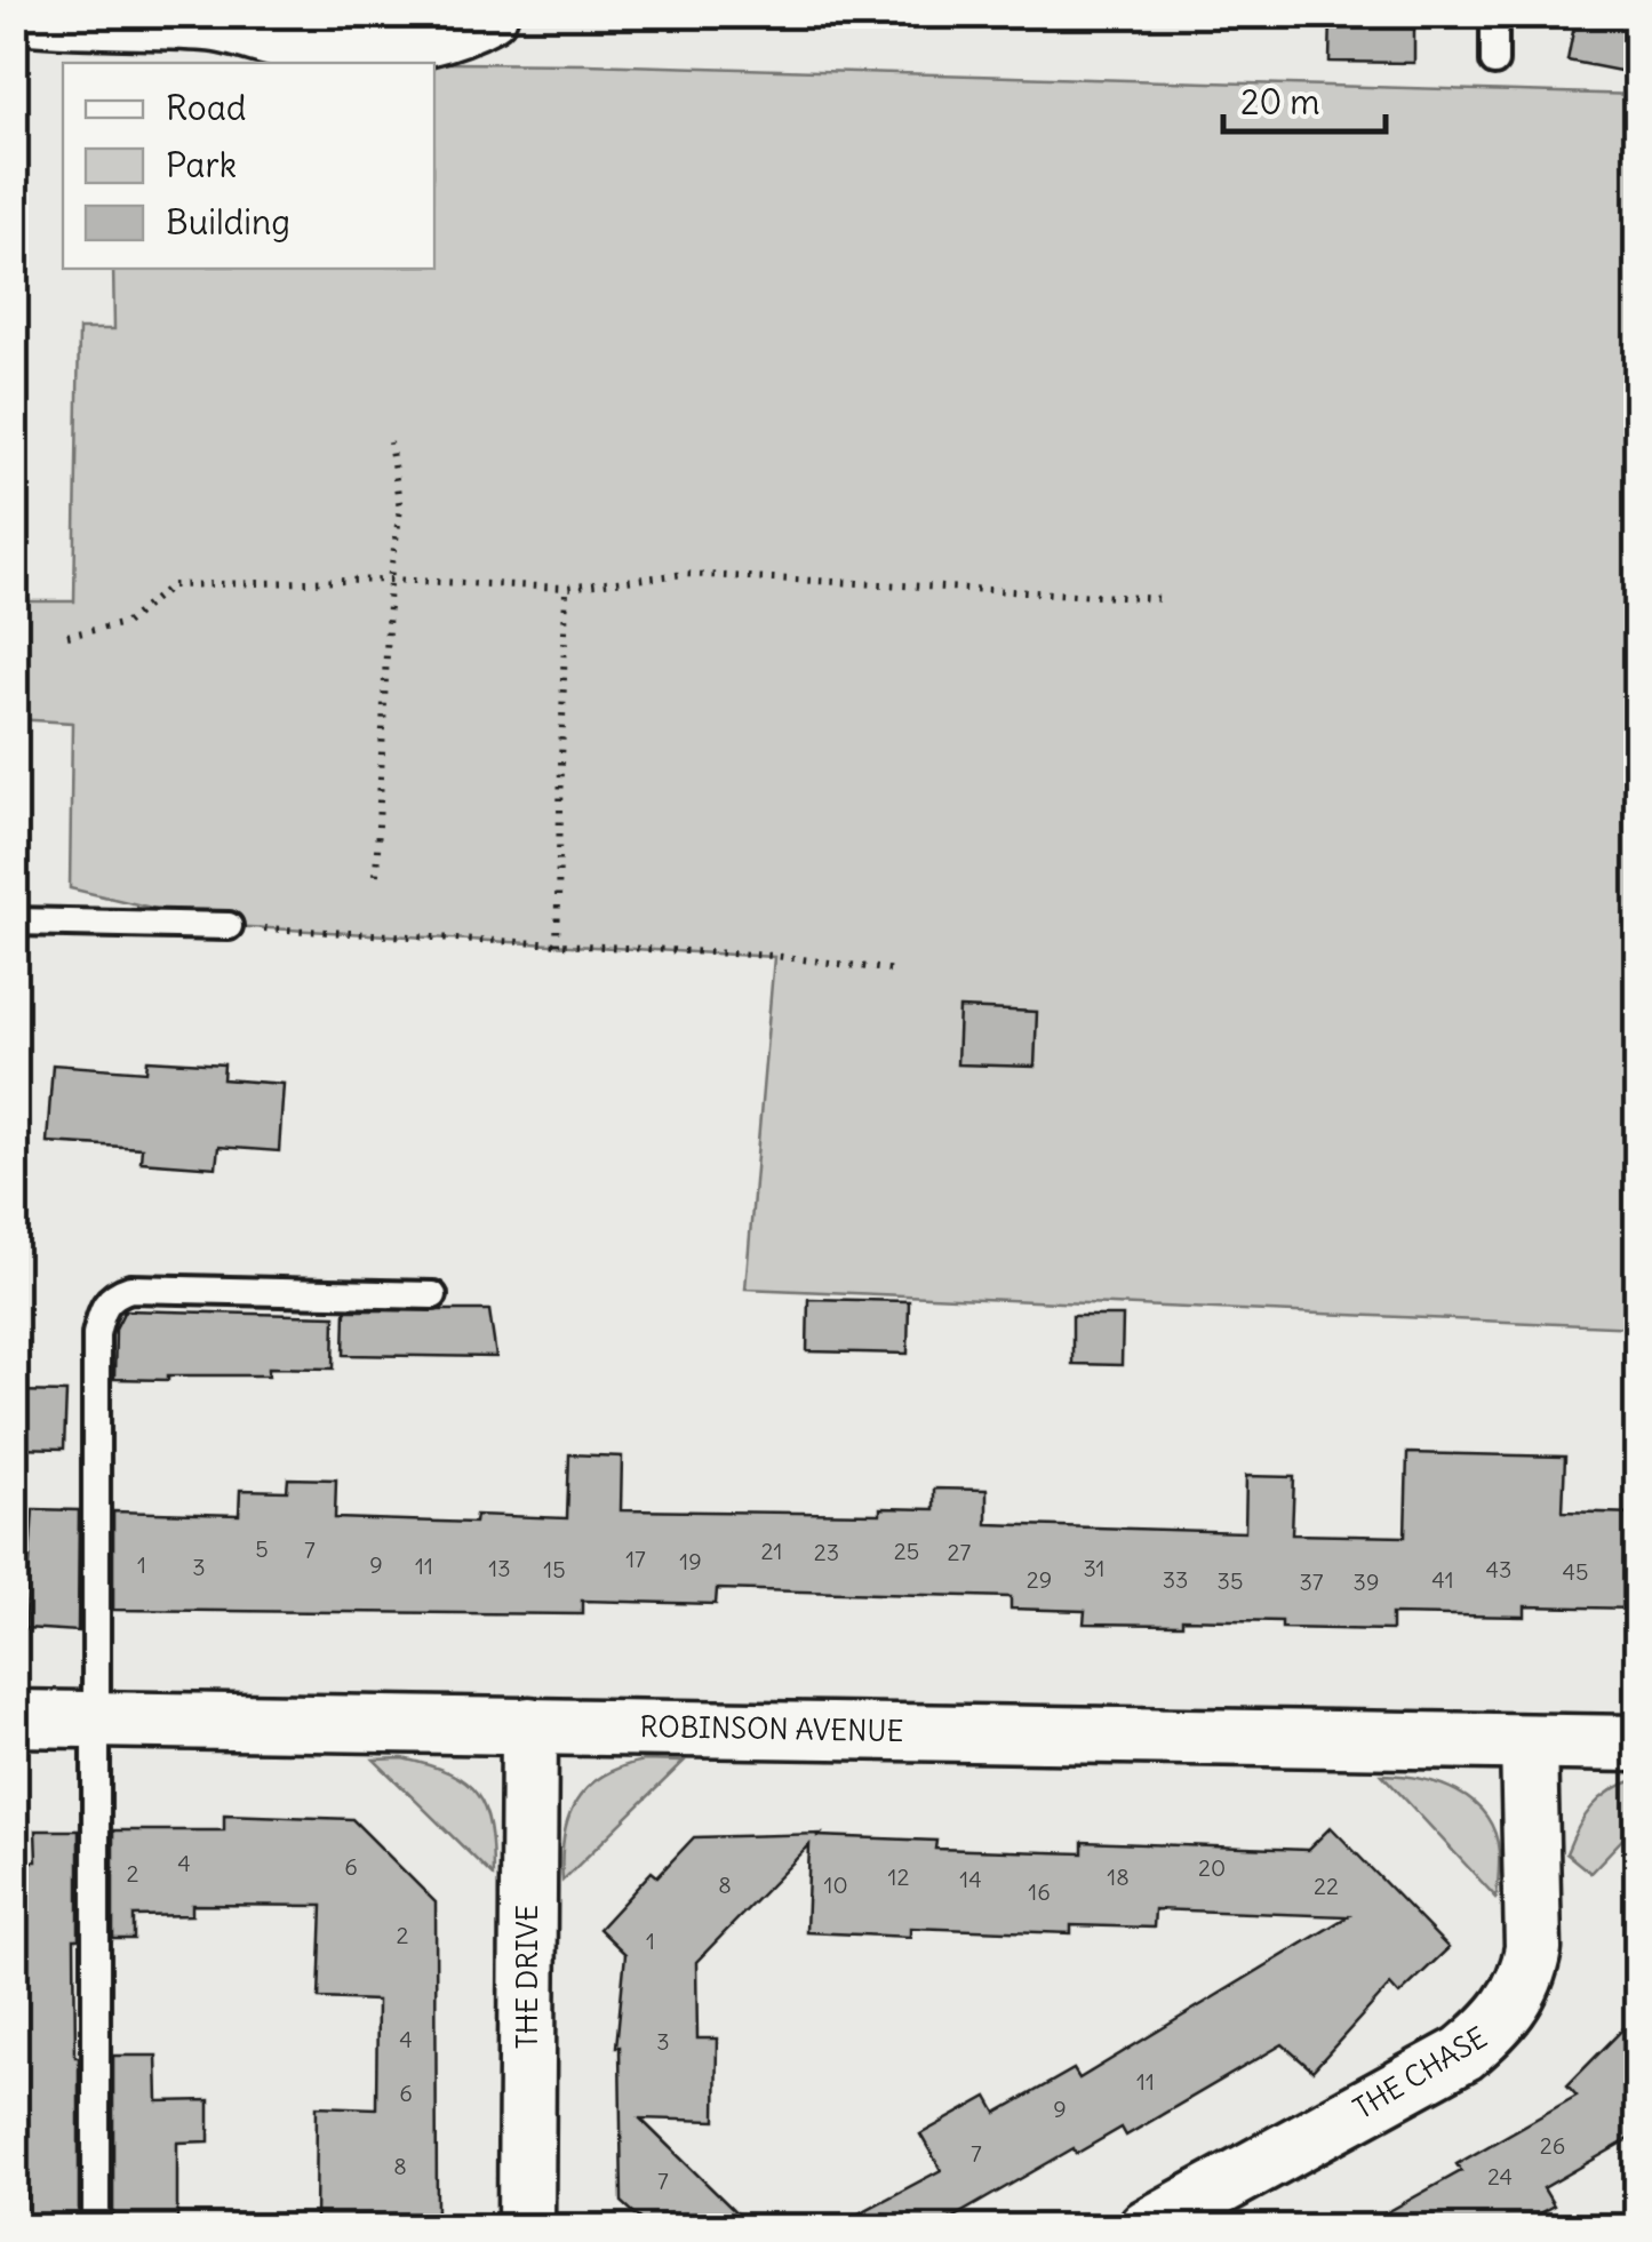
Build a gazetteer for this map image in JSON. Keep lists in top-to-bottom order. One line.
{"streets":{"street":["ROBINSON AVENUE","THE DRIVE","THE CHASE"]},"crossings":[["ROBINSON AVENUE","THE DRIVE"],["ROBINSON AVENUE","THE CHASE"]],"house_numbers":["5","7","21","25","23","27","17","19","1","9","11","3","13","31","15","43","45","29","33","41","35","37","39","4","6","20","2","12","18","14","8","10","22","16","2","1","4","3","11","6","9","26","7","8","24","7"],"legend":["Road","Park","Building"],"scale_bar":"20 m"}
